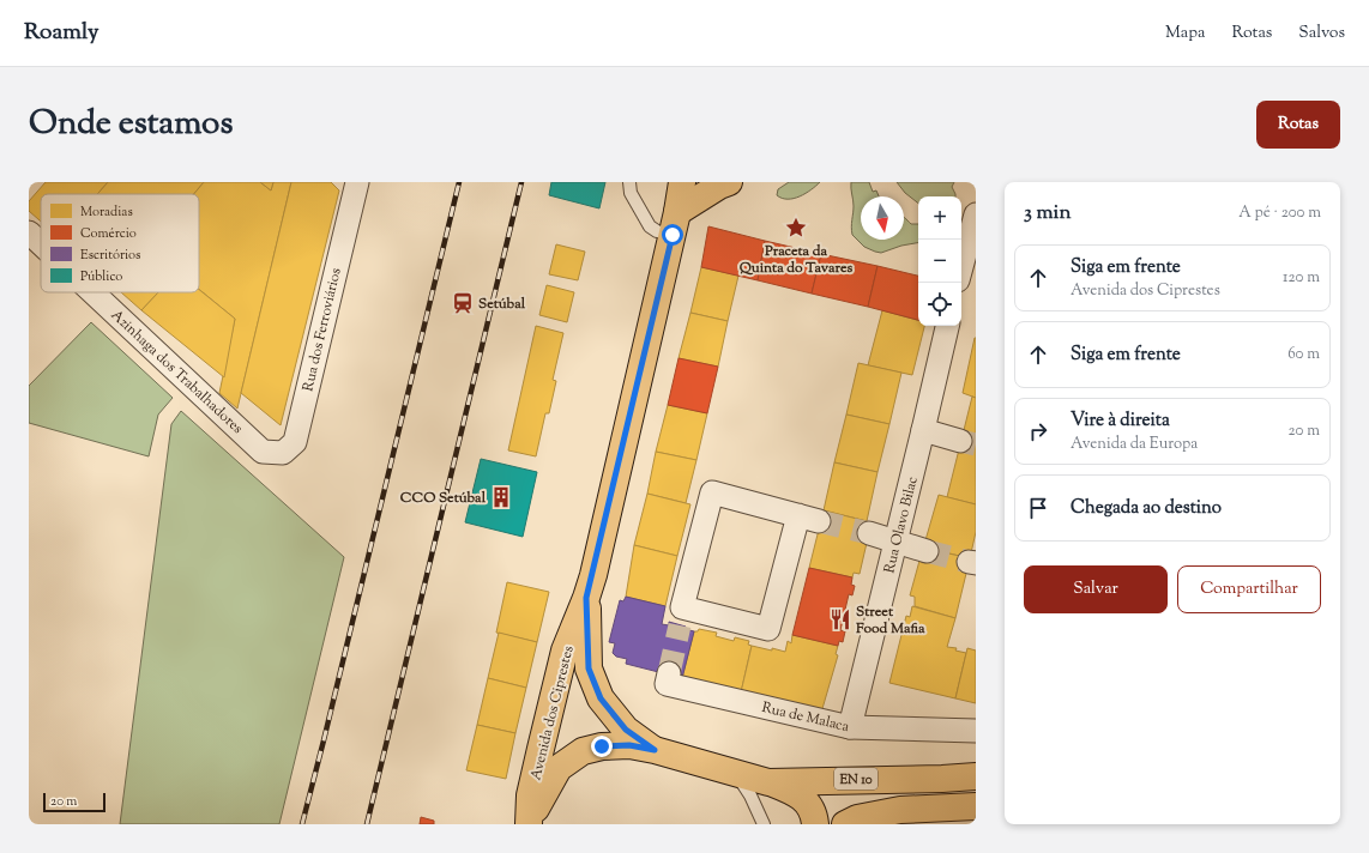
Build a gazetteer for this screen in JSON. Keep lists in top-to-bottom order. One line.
{"streets":{"main road":["Avenida dos Ciprestes","EN 10"],"street":["Rua dos Ferroviários","Azinhaga dos Trabalhadores","Rua Olavo Bilac","Rua de Malaca"]},"crossings":[["Rua dos Ferroviários","Azinhaga dos Trabalhadores"],["Rua Olavo Bilac","Rua de Malaca"],["Avenida dos Ciprestes","EN 10"]],"places":{"place":["Praceta da Quinta do Tavares"],"station":["Setúbal"],"building":["CCO Setúbal"],"restaurant":["Street Food Mafia"]},"legend":["Moradias","Comércio","Escritórios","Público"],"scale_bar":"20 m","north":"bottom","page":{"header":"Roamly","nav":["Mapa","Rotas","Salvos"],"title":"Onde estamos","buttons":["Rotas",["Salvar","Compartilhar"]],"heading":["3 min","A pé · 200 m"],"map_buttons":["+","−"],"list":[["Siga em frente","Avenida dos Ciprestes","120 m"],["Siga em frente","60 m"],["Vire à direita","Avenida da Europa","20 m"],"Chegada ao destino"],"scale":"20 m"}}
